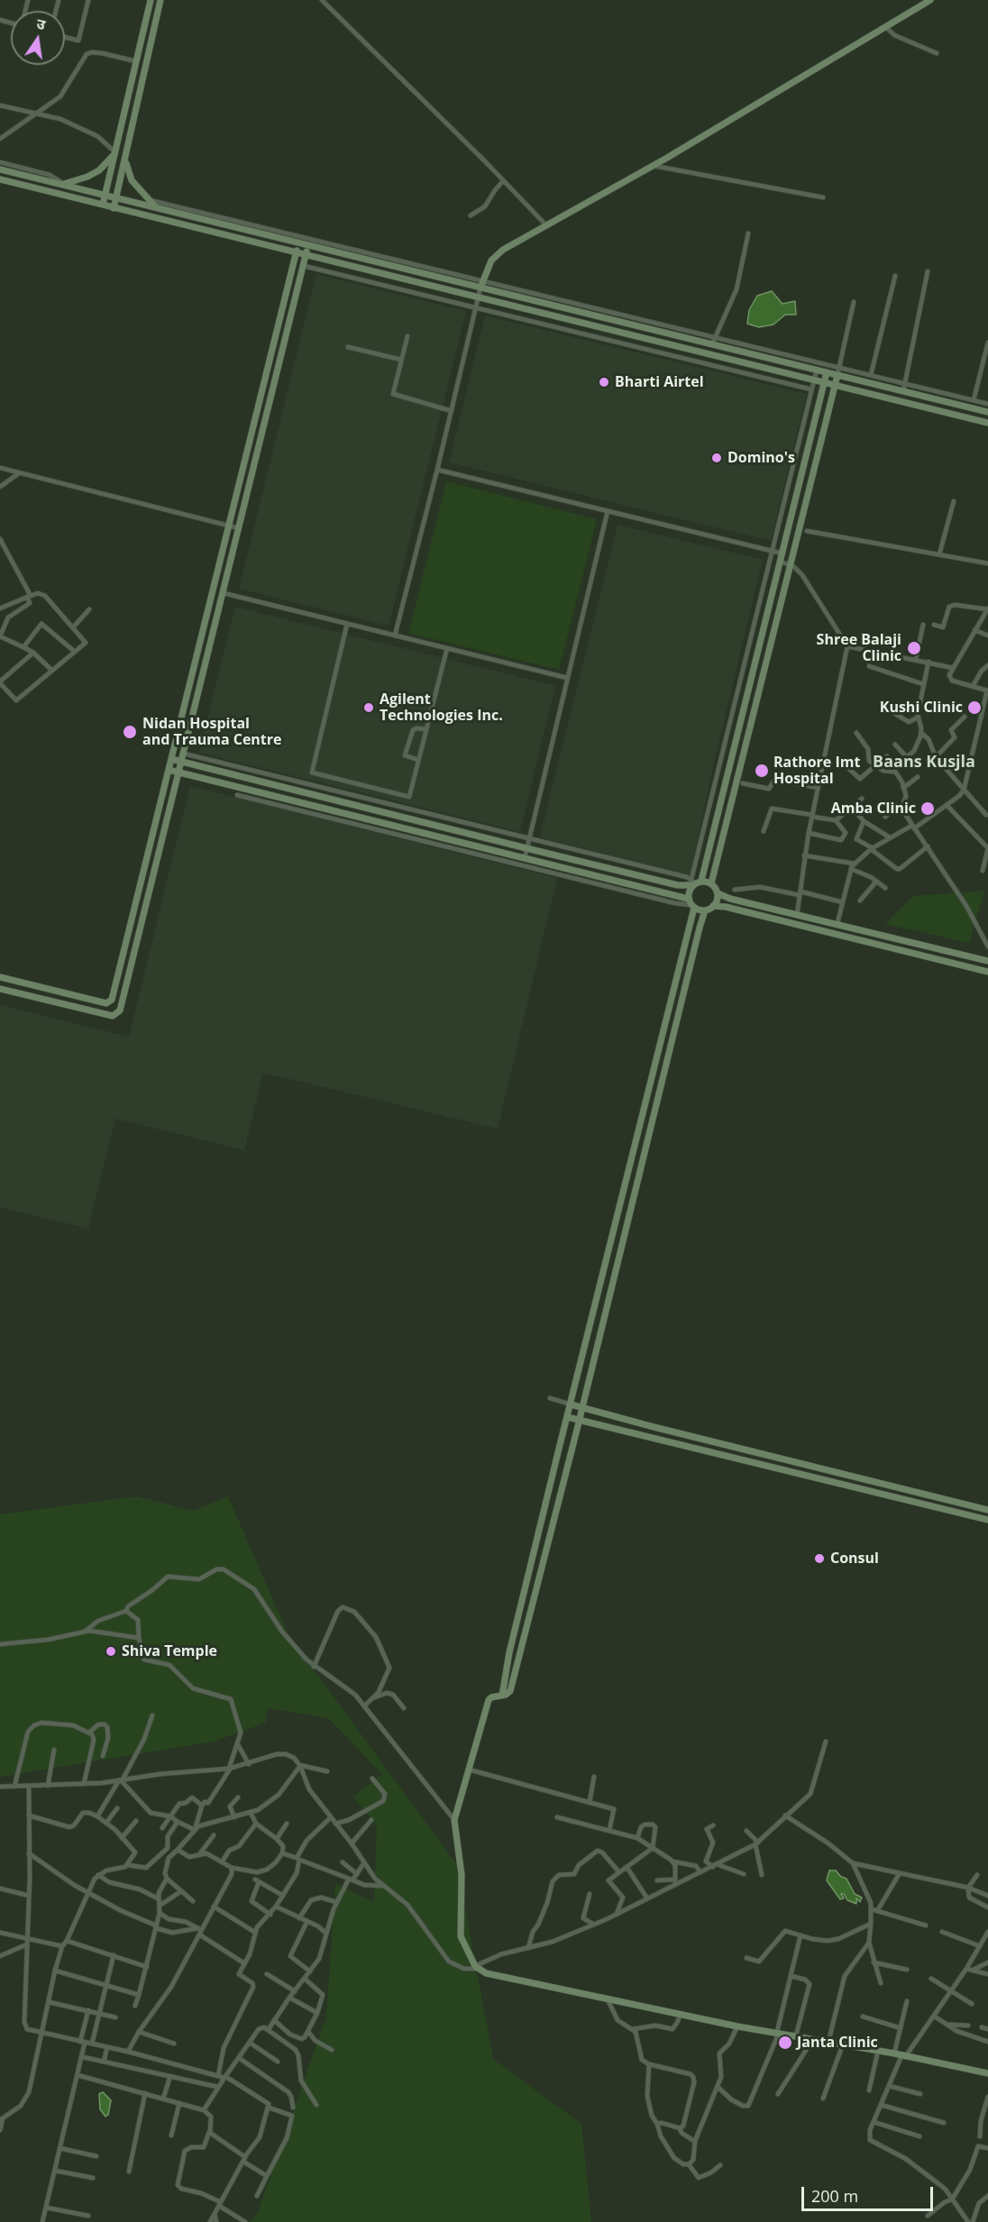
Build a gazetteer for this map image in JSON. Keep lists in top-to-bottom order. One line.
{"districts":["Baans Kusjla"],"places":["Bharti Airtel","Domino's","Shree Balaji Clinic","Agilent Technologies Inc.","Kushi Clinic","Nidan Hospital and Trauma Centre","Rathore Imt Hospital","Amba Clinic","Consul","Shiva Temple","Janta Clinic"],"scale_bar":"200 m","north":"top"}
